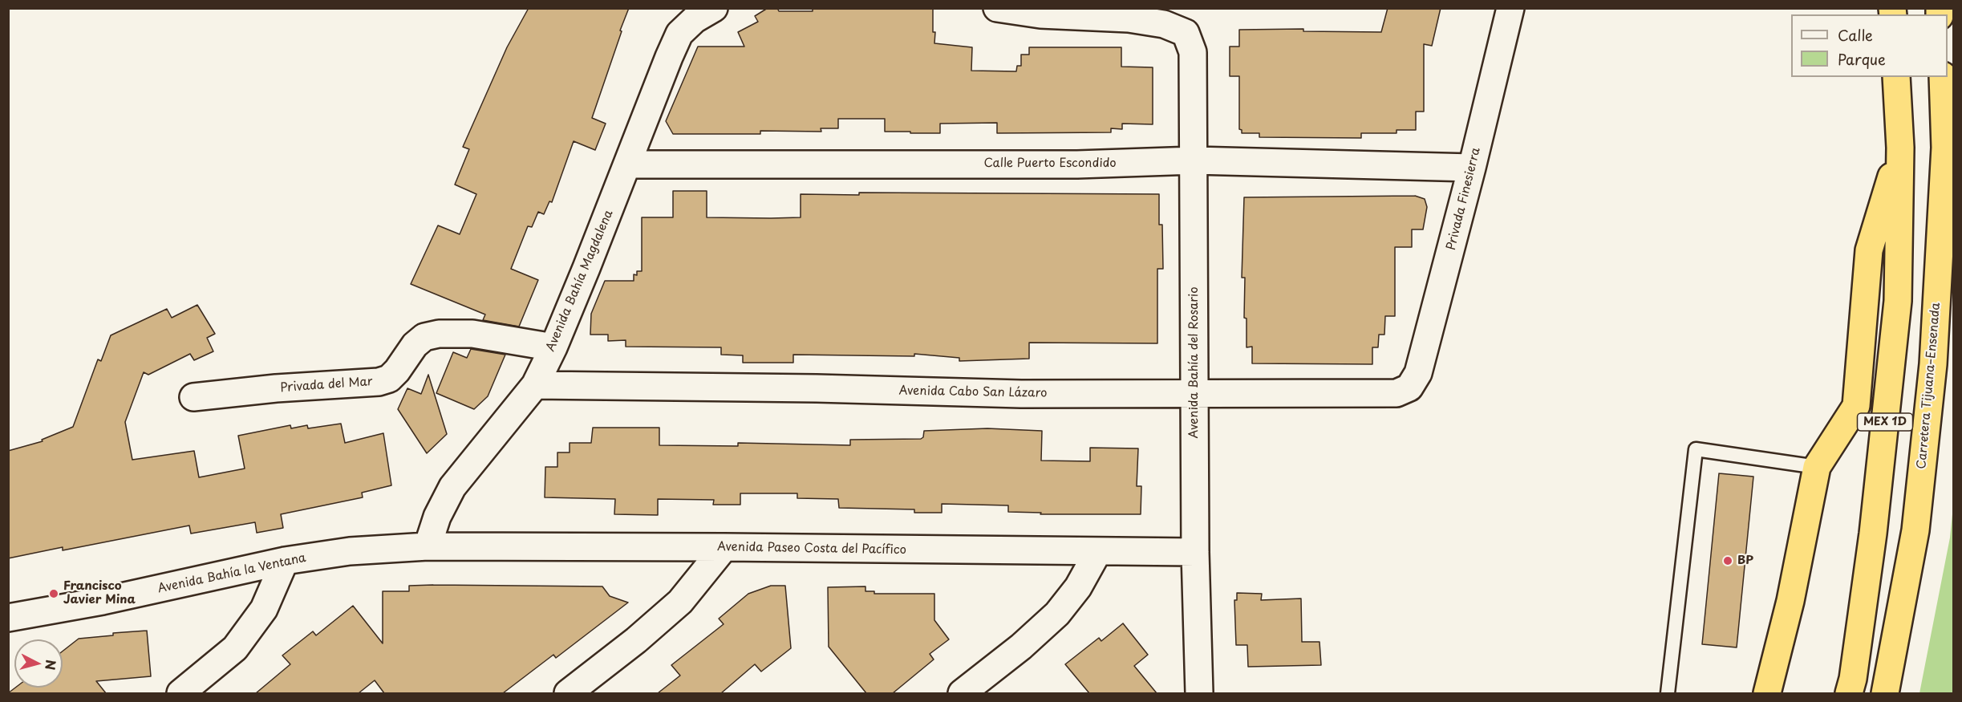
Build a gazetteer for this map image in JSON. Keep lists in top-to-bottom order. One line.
{"streets":{"highway":["Carretera Tijuana–Ensenada","MEX 1D"],"street":["Calle Puerto Escondido","Privada Finesierra","Avenida Bahía Magdalena","Avenida Bahía del Rosario","Privada del Mar","Avenida Cabo San Lázaro","Avenida Paseo Costa del Pacífico","Avenida Bahía la Ventana"]},"crossings":[["Calle Puerto Escondido","Privada Finesierra"],["Calle Puerto Escondido","Avenida Bahía Magdalena"],["Calle Puerto Escondido","Avenida Bahía del Rosario"],["Privada Finesierra","Avenida Cabo San Lázaro"],["Avenida Bahía Magdalena","Privada del Mar"],["Avenida Bahía Magdalena","Avenida Cabo San Lázaro"],["Avenida Bahía Magdalena","Avenida Paseo Costa del Pacífico"],["Avenida Bahía Magdalena","Avenida Bahía la Ventana"],["Avenida Bahía del Rosario","Avenida Cabo San Lázaro"],["Avenida Bahía del Rosario","Avenida Paseo Costa del Pacífico"],["Avenida Paseo Costa del Pacífico","Avenida Bahía la Ventana"]],"places":["BP","Francisco Javier Mina"],"legend":["Calle","Parque"],"north":"right"}
